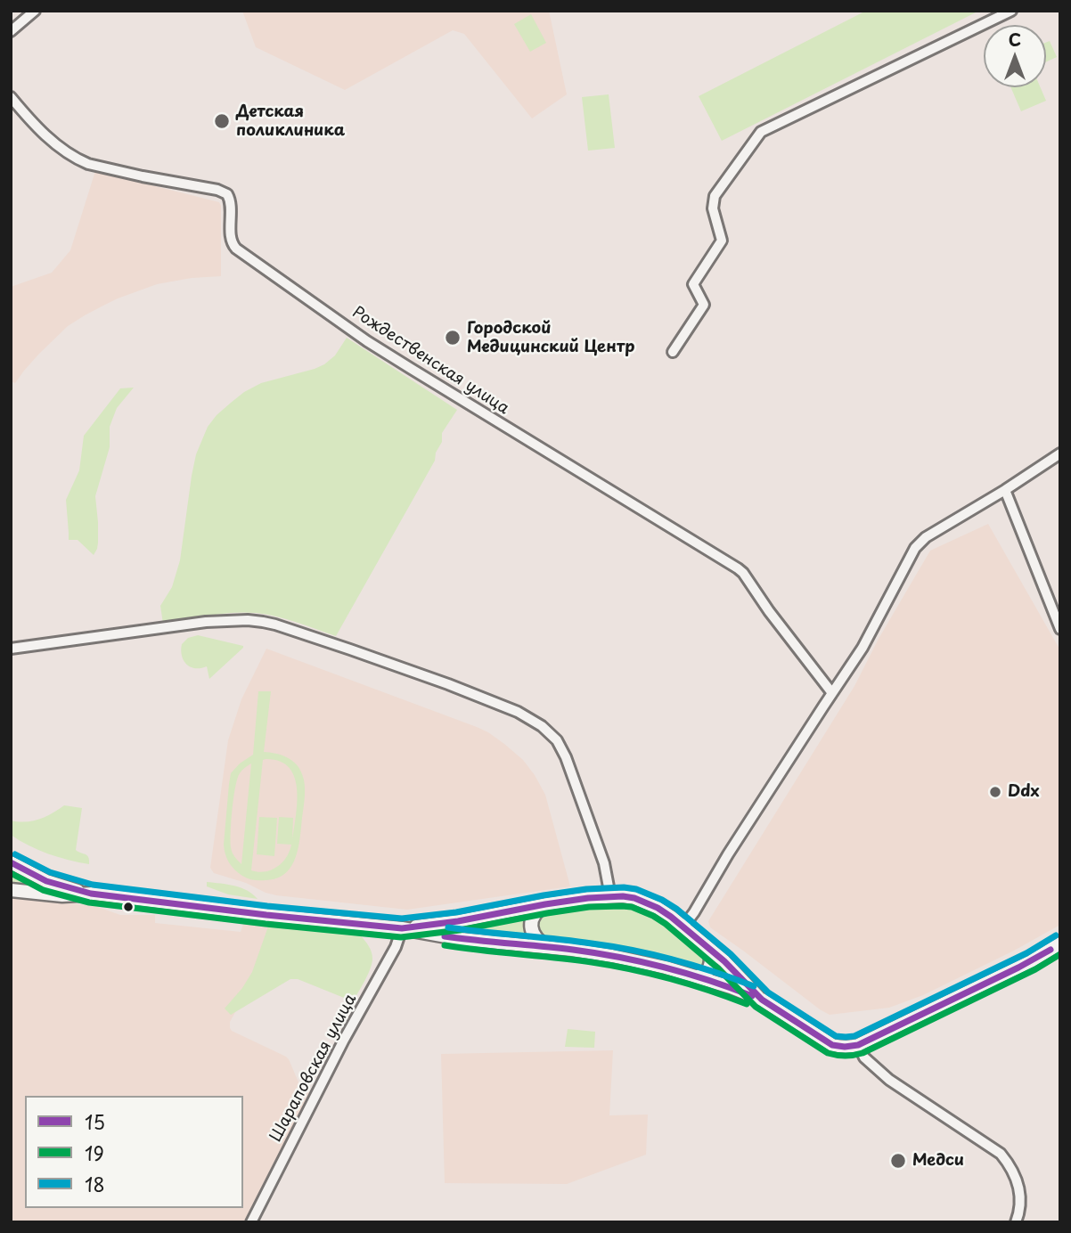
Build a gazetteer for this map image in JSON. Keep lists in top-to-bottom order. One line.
{"streets":{"street":["Рождественская улица","Шараповская улица"]},"places":["Детская поликлиника","Городской Медицинский Центр","Ddx","Медси"],"lines":["transit line 18","transit line 15","transit line 19"],"legend":["15","19","18"],"north":"top"}
